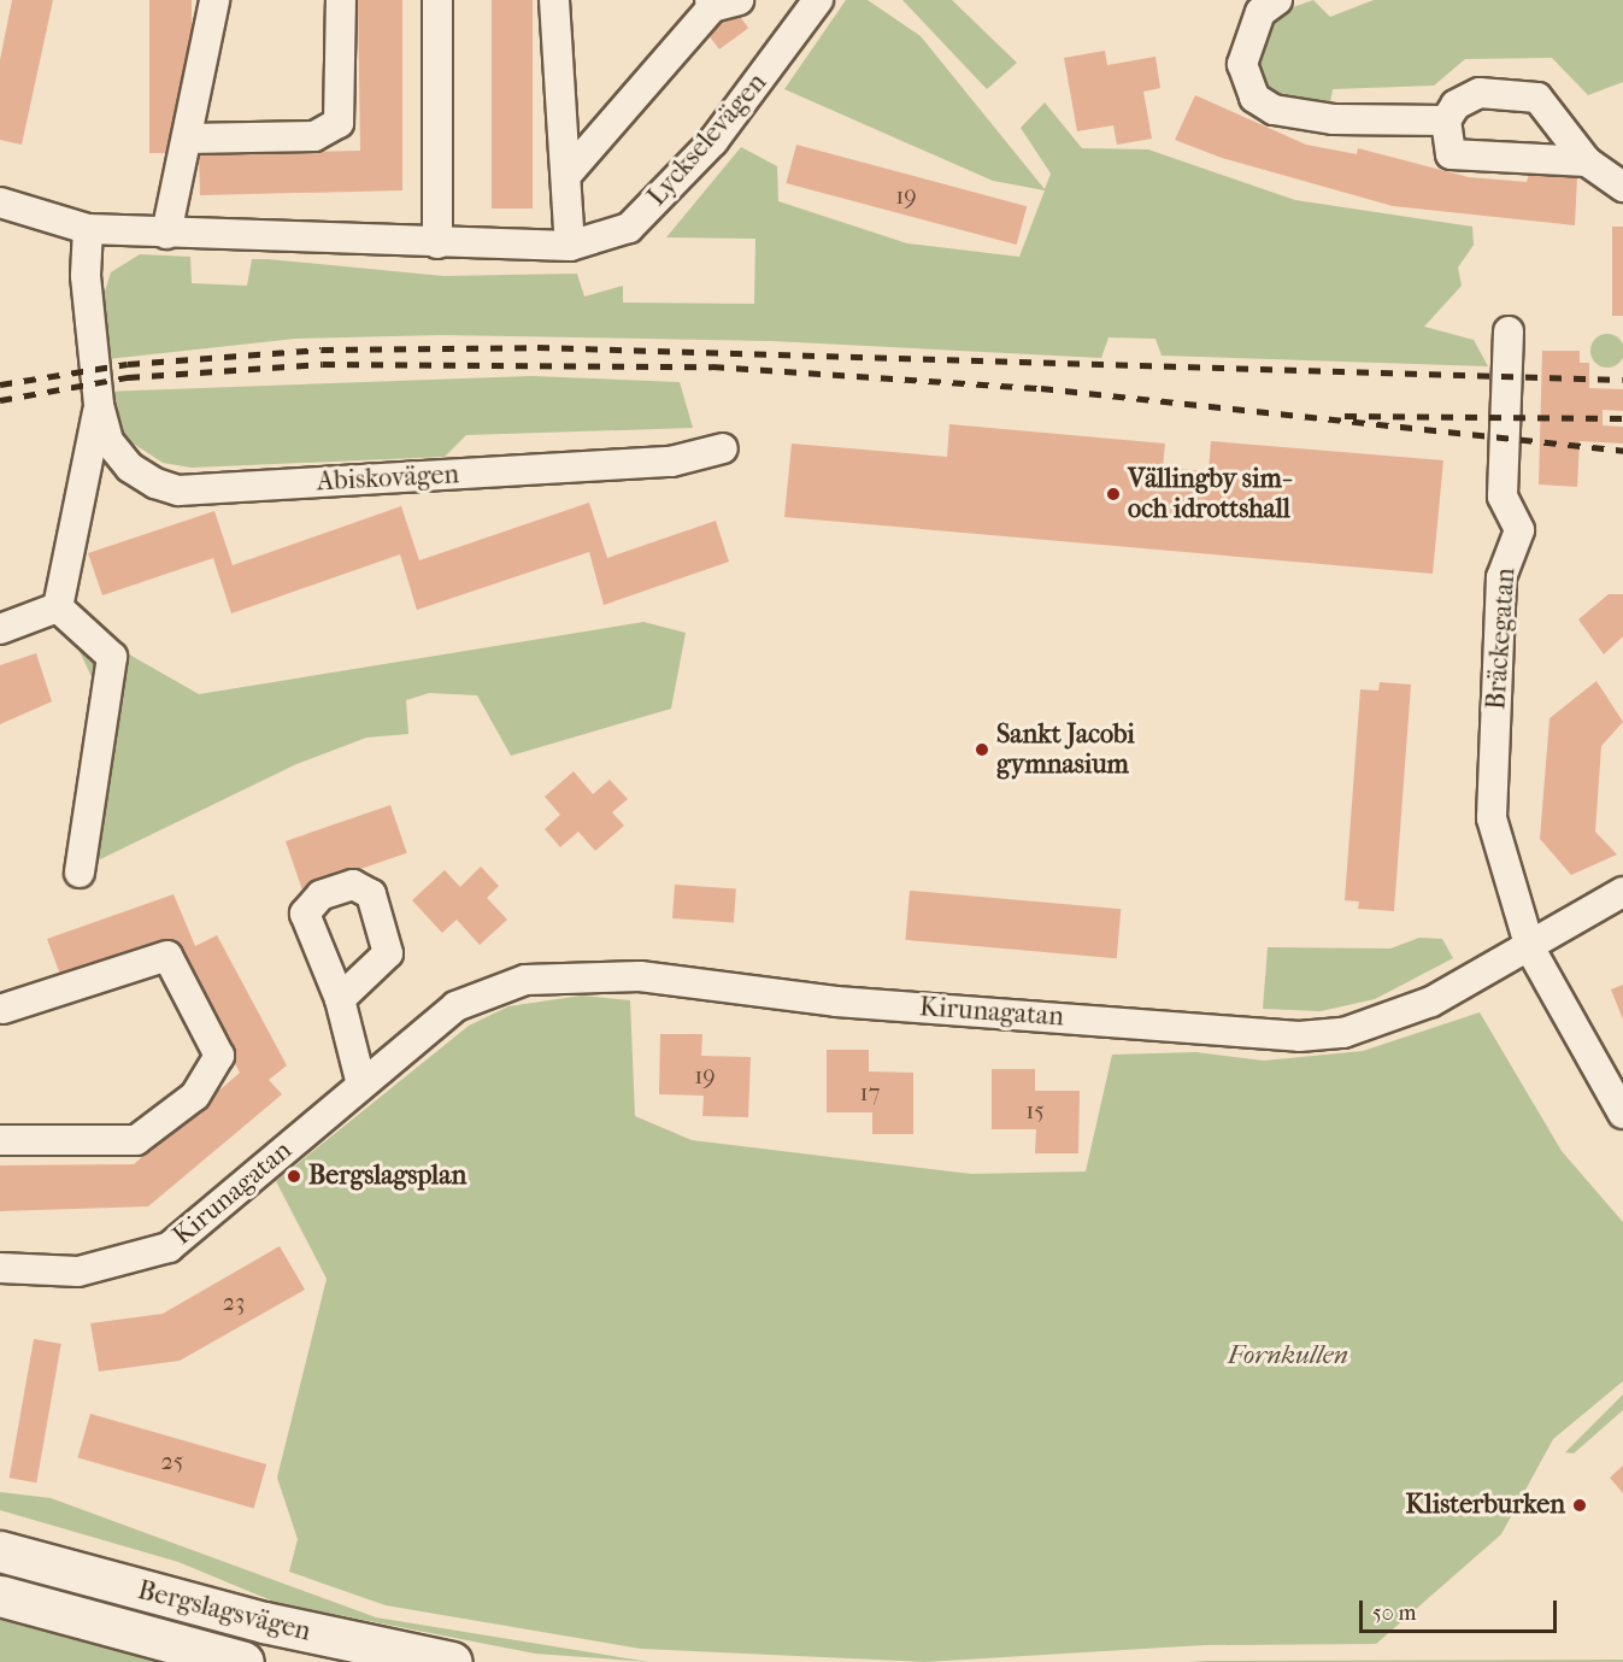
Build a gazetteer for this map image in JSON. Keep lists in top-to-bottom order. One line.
{"streets":{"main road":["Bergslagsvägen"],"street":["Lyckselevägen","Abiskovägen","Bräckegatan","Kirunagatan"]},"crossings":[["Lyckselevägen","Abiskovägen"],["Bräckegatan","Kirunagatan"]],"parks":["Fornkullen"],"places":["Vällingby sim- och idrottshall","Sankt Jacobi gymnasium","Bergslagsplan","Klisterburken"],"house_numbers":["19","19","17","15","23","25"],"scale_bar":"50 m"}
